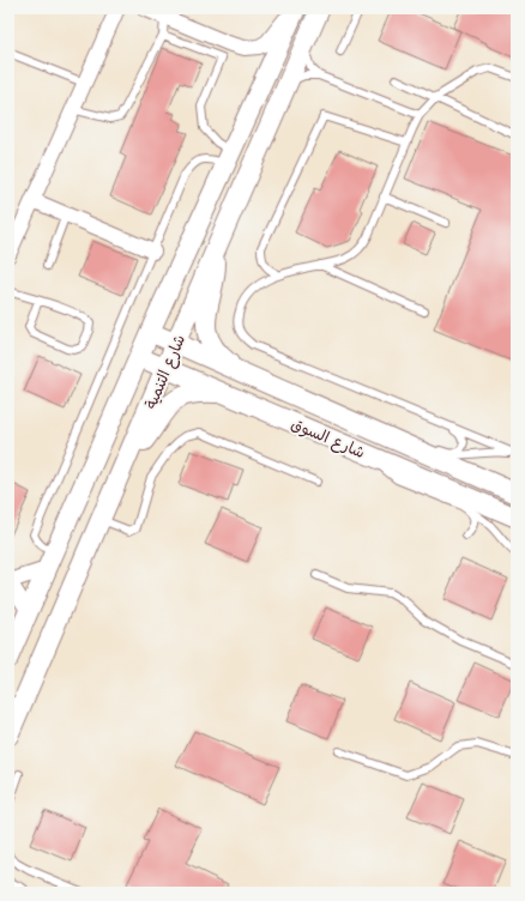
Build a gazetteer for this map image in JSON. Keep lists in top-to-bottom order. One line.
{"streets":{"street":["شارع التنمية","شارع السوق"]},"crossings":[["شارع التنمية","شارع السوق"]]}
